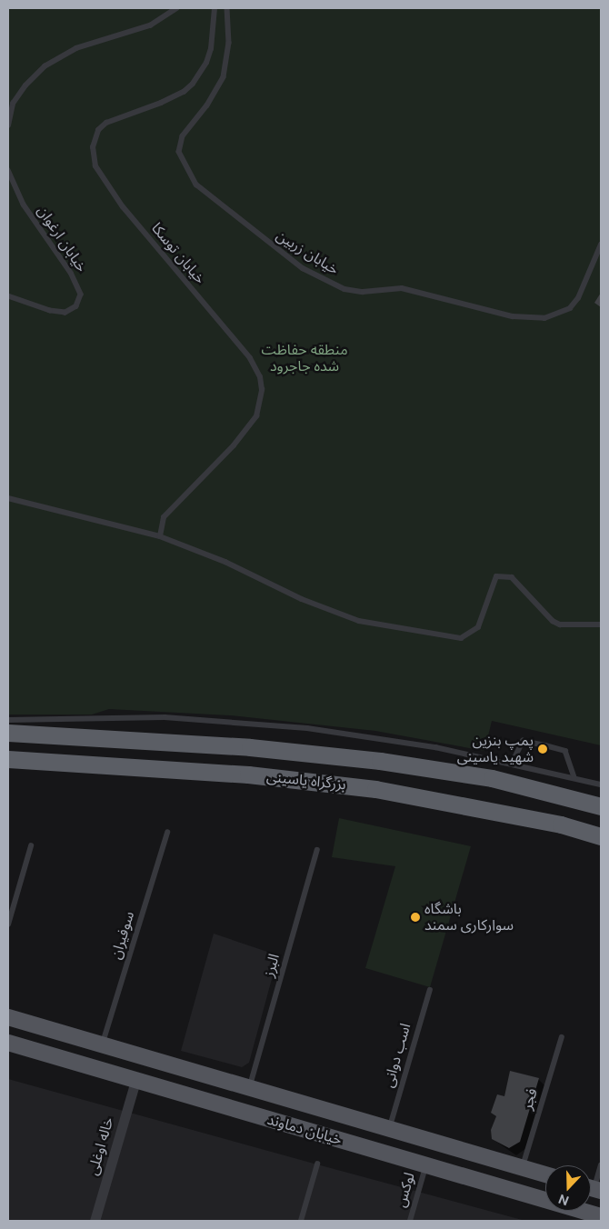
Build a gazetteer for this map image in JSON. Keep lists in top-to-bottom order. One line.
{"streets":{"highway":["بزرگراه یاسینی"],"main road":["خیابان دماوند"],"street":["خاله اوغلی"],"lane":["خیابان ارغوان","خیابان زربین","خیابان توسکا","سوفیران","البرز","اسب دوانی","فجر","لوکس"]},"crossings":[["سوفیران","خیابان دماوند"],["البرز","خیابان دماوند"],["اسب دوانی","خیابان دماوند"],["فجر","خیابان دماوند"],["خیابان دماوند","خاله اوغلی"],["خیابان دماوند","لوکس"]],"parks":["منطقه حفاظت شده جاجرود"],"places":["پمپ بنزین شهید یاسینی","باشگاه سوارکاری سمند"],"north":"bottom"}
